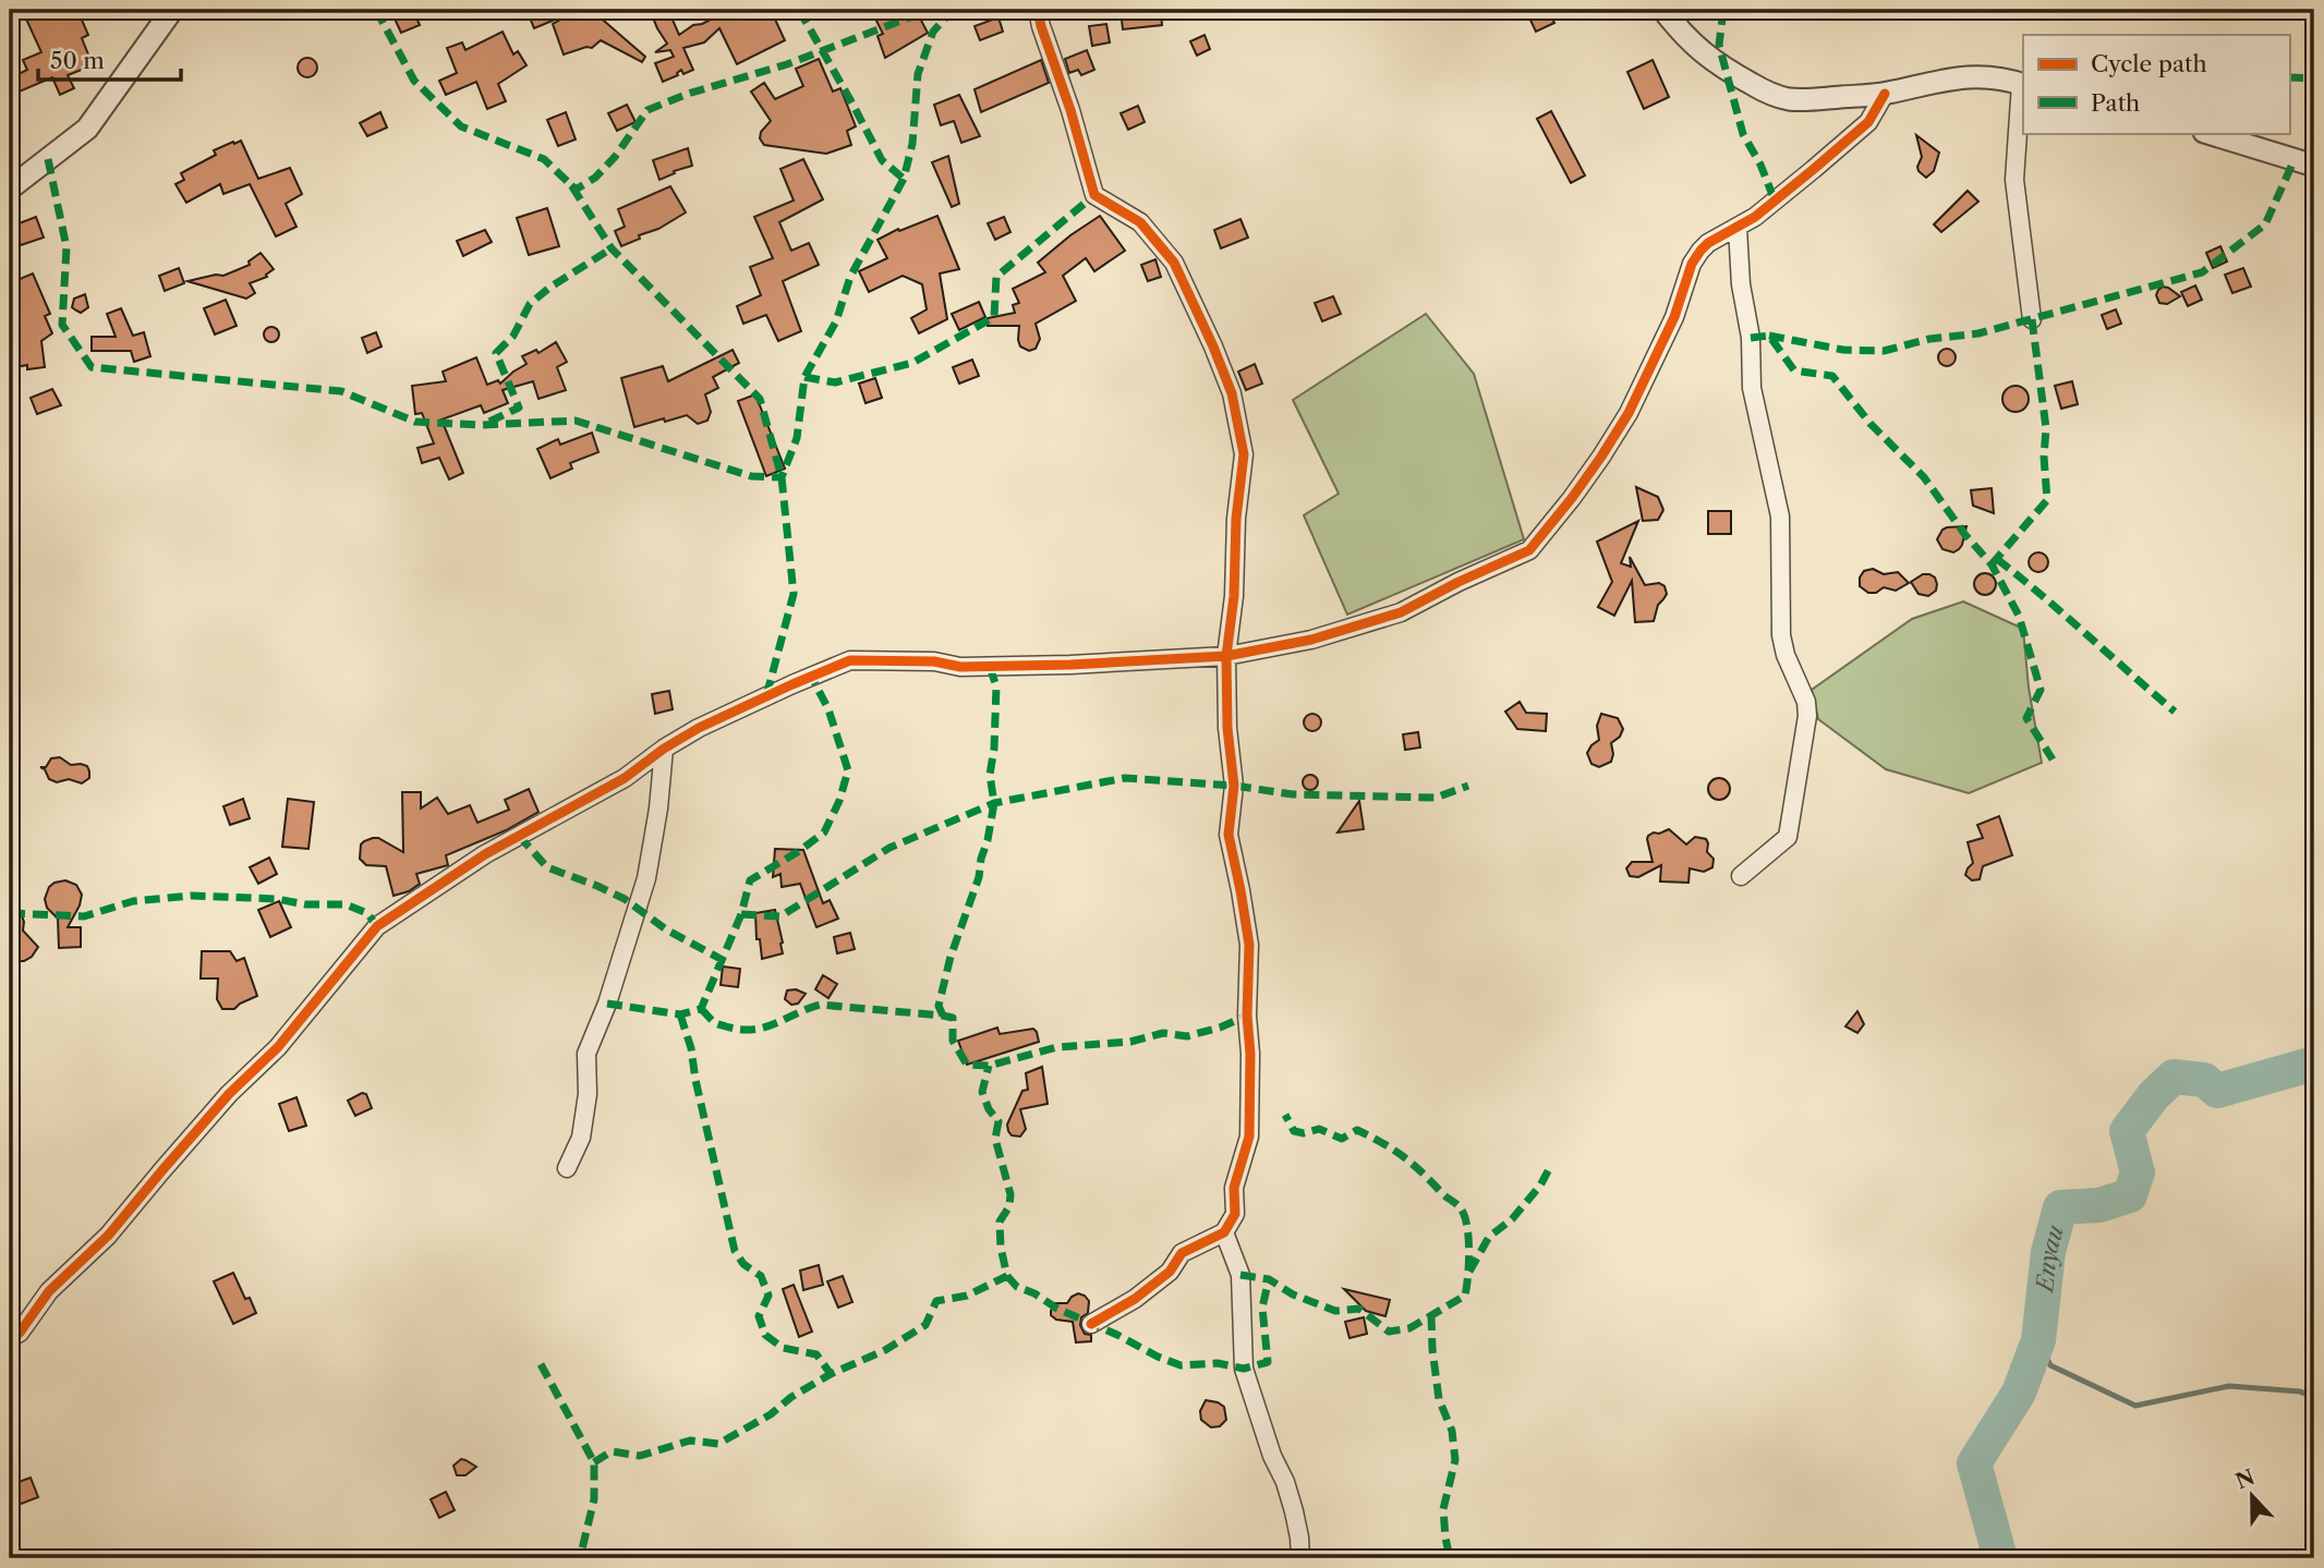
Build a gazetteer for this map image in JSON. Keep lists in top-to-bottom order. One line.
{"water":["Enyau"],"legend":["Cycle path","Path"],"scale_bar":"50 m","north":"top"}
